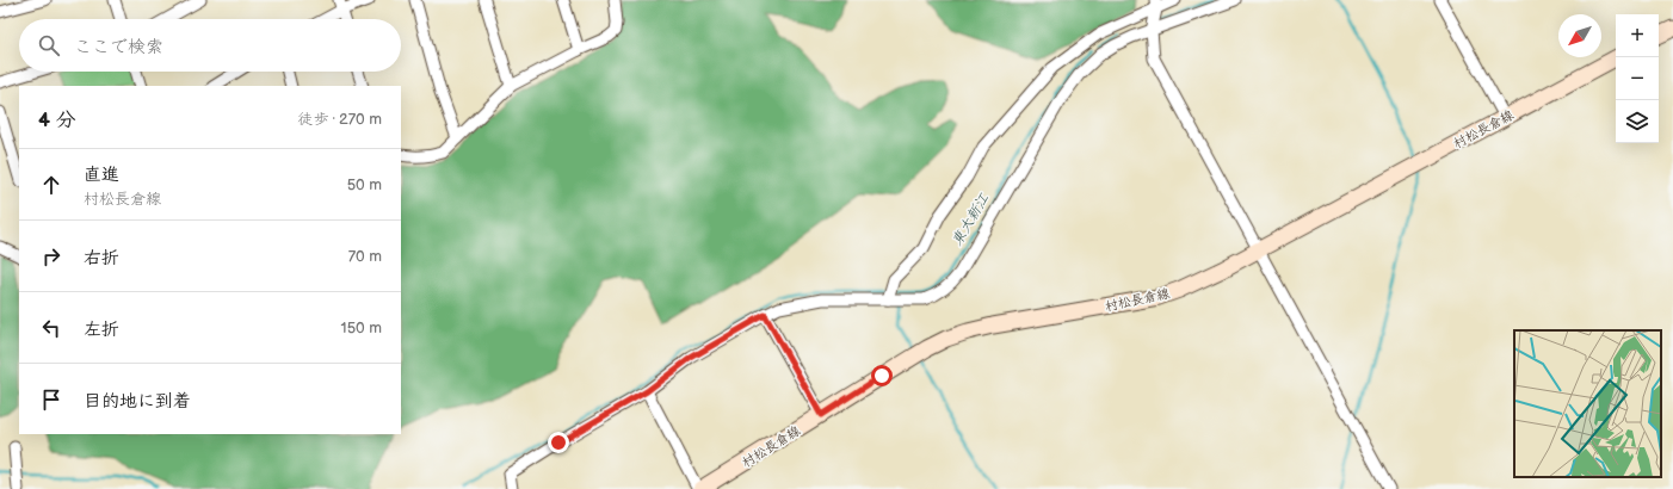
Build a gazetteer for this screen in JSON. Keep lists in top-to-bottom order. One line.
{"streets":{"main road":["村松長倉線"]},"water":["東大新江"],"north":"bottom left","page":{"map_buttons":["+","−"],"search":"ここで検索","heading":["4 分","徒歩 · 270 m"],"list":[["直進","村松長倉線","50 m"],["右折","70 m"],["左折","150 m"],"目的地に到着"]}}
